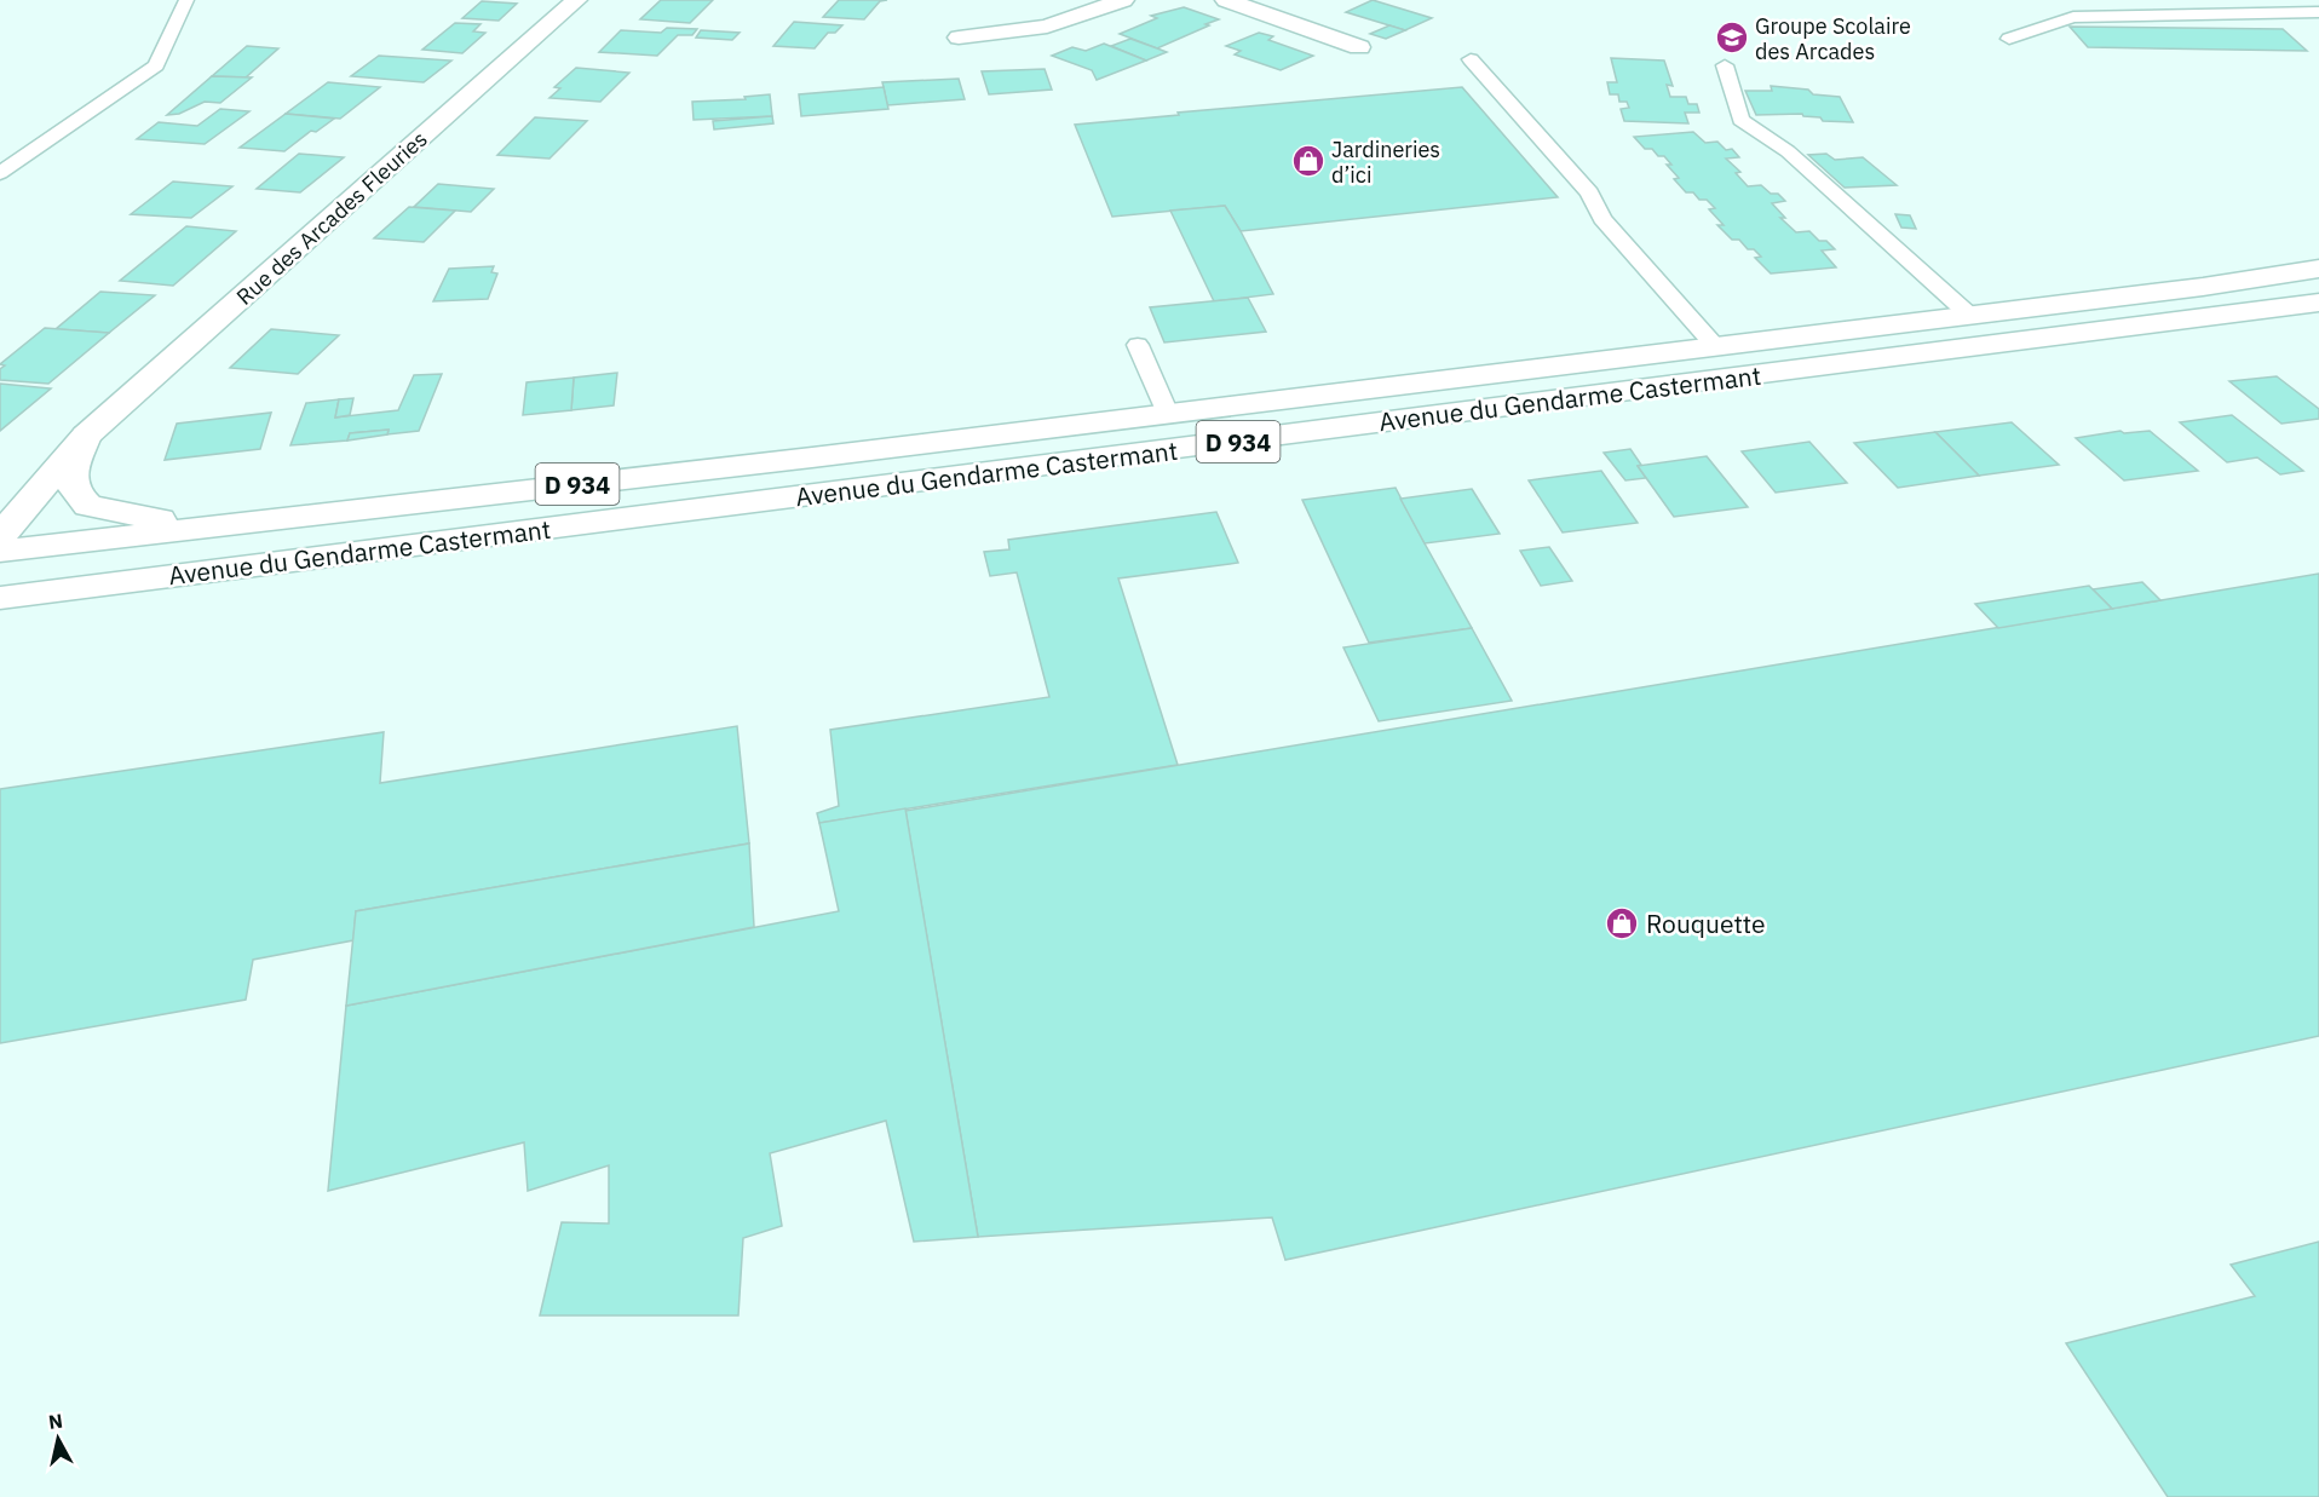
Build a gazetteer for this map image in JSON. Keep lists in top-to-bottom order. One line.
{"streets":{"main road":["Rue des Arcades Fleuries","Avenue du Gendarme Castermant","D 934"]},"places":{"school or university":["Groupe Scolaire des Arcades"],"shop":["Jardineries d’ici","Rouquette"]},"north":"top"}
